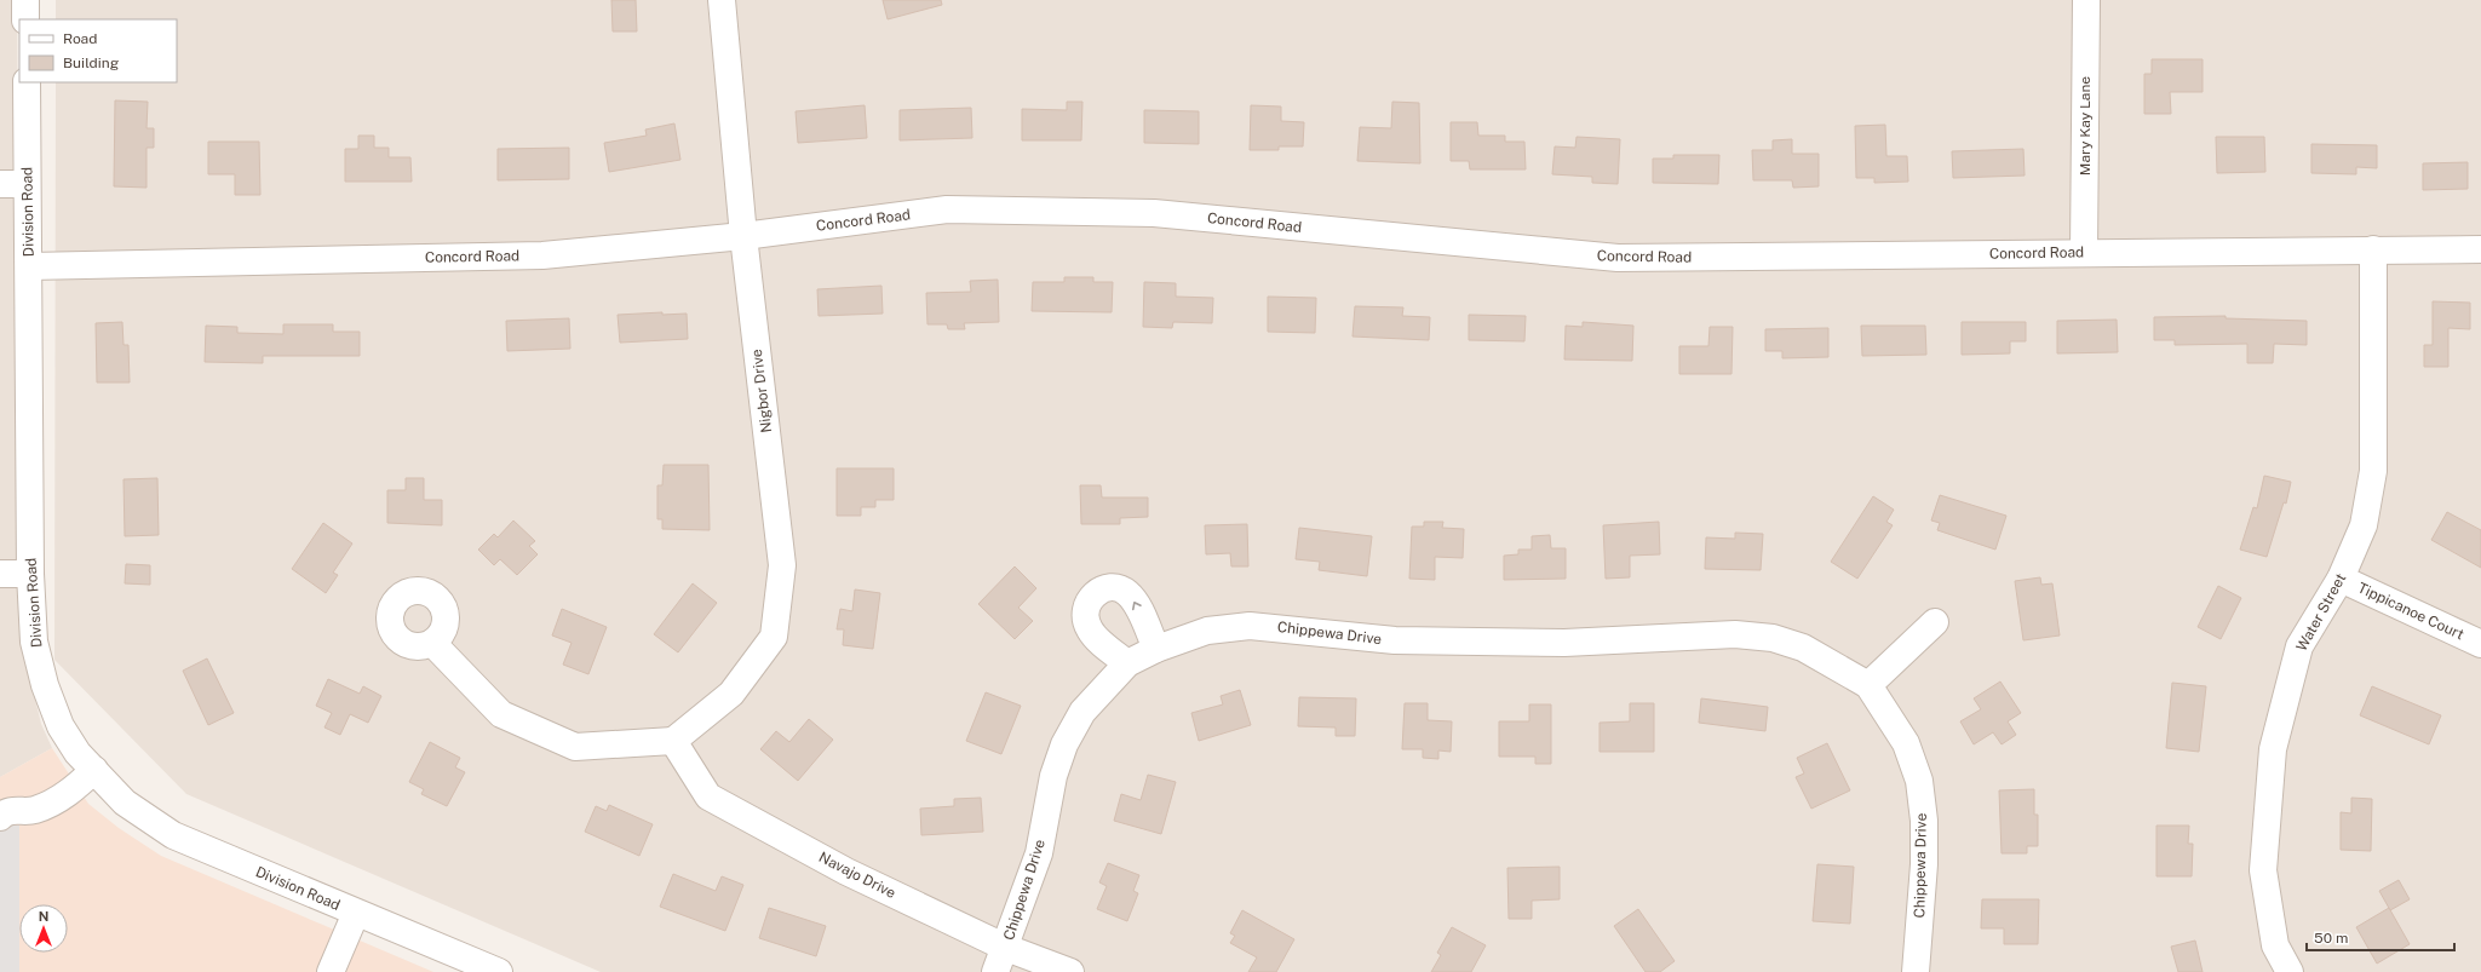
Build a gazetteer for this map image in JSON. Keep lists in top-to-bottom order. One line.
{"streets":{"street":["Mary Kay Lane","Division Road","Concord Road","Nigbor Drive","Tippicanoe Court","Water Street","Chippewa Drive","Navajo Drive"]},"crossings":[["Mary Kay Lane","Concord Road"],["Division Road","Concord Road"],["Concord Road","Nigbor Drive"],["Concord Road","Water Street"],["Nigbor Drive","Navajo Drive"],["Tippicanoe Court","Water Street"],["Chippewa Drive","Navajo Drive"]],"legend":["Road","Building"],"scale_bar":"50 m","north":"top"}
